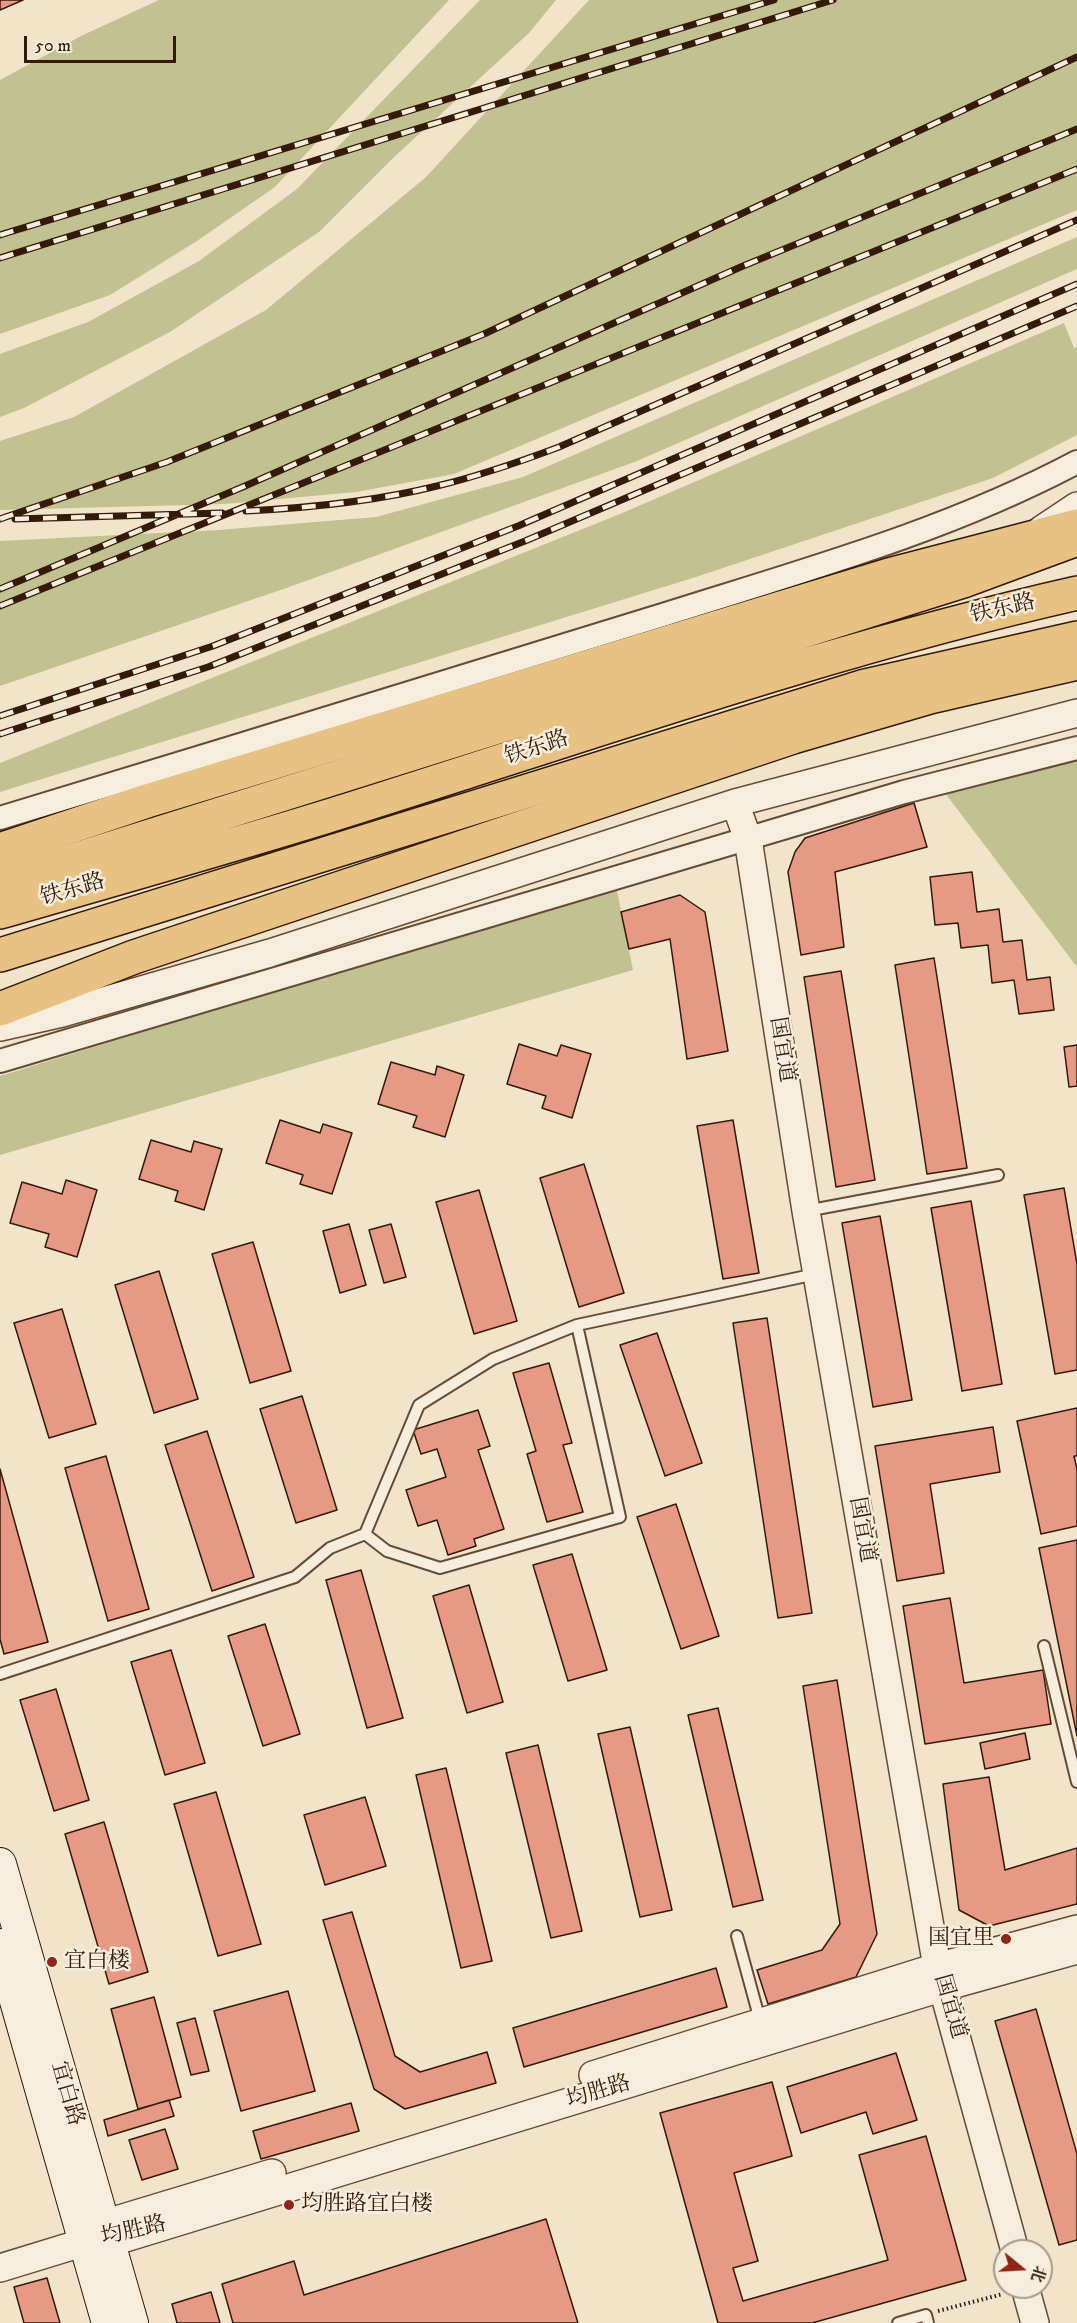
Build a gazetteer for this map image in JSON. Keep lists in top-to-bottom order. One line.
{"streets":{"main road":["铁东路","宜白路"],"street":["国宜道","均胜路"]},"crossings":[["国宜道","均胜路"],["均胜路","宜白路"]],"places":["国宜里","宜白楼","均胜路宜白楼"],"scale_bar":"50 m","north":"right"}
